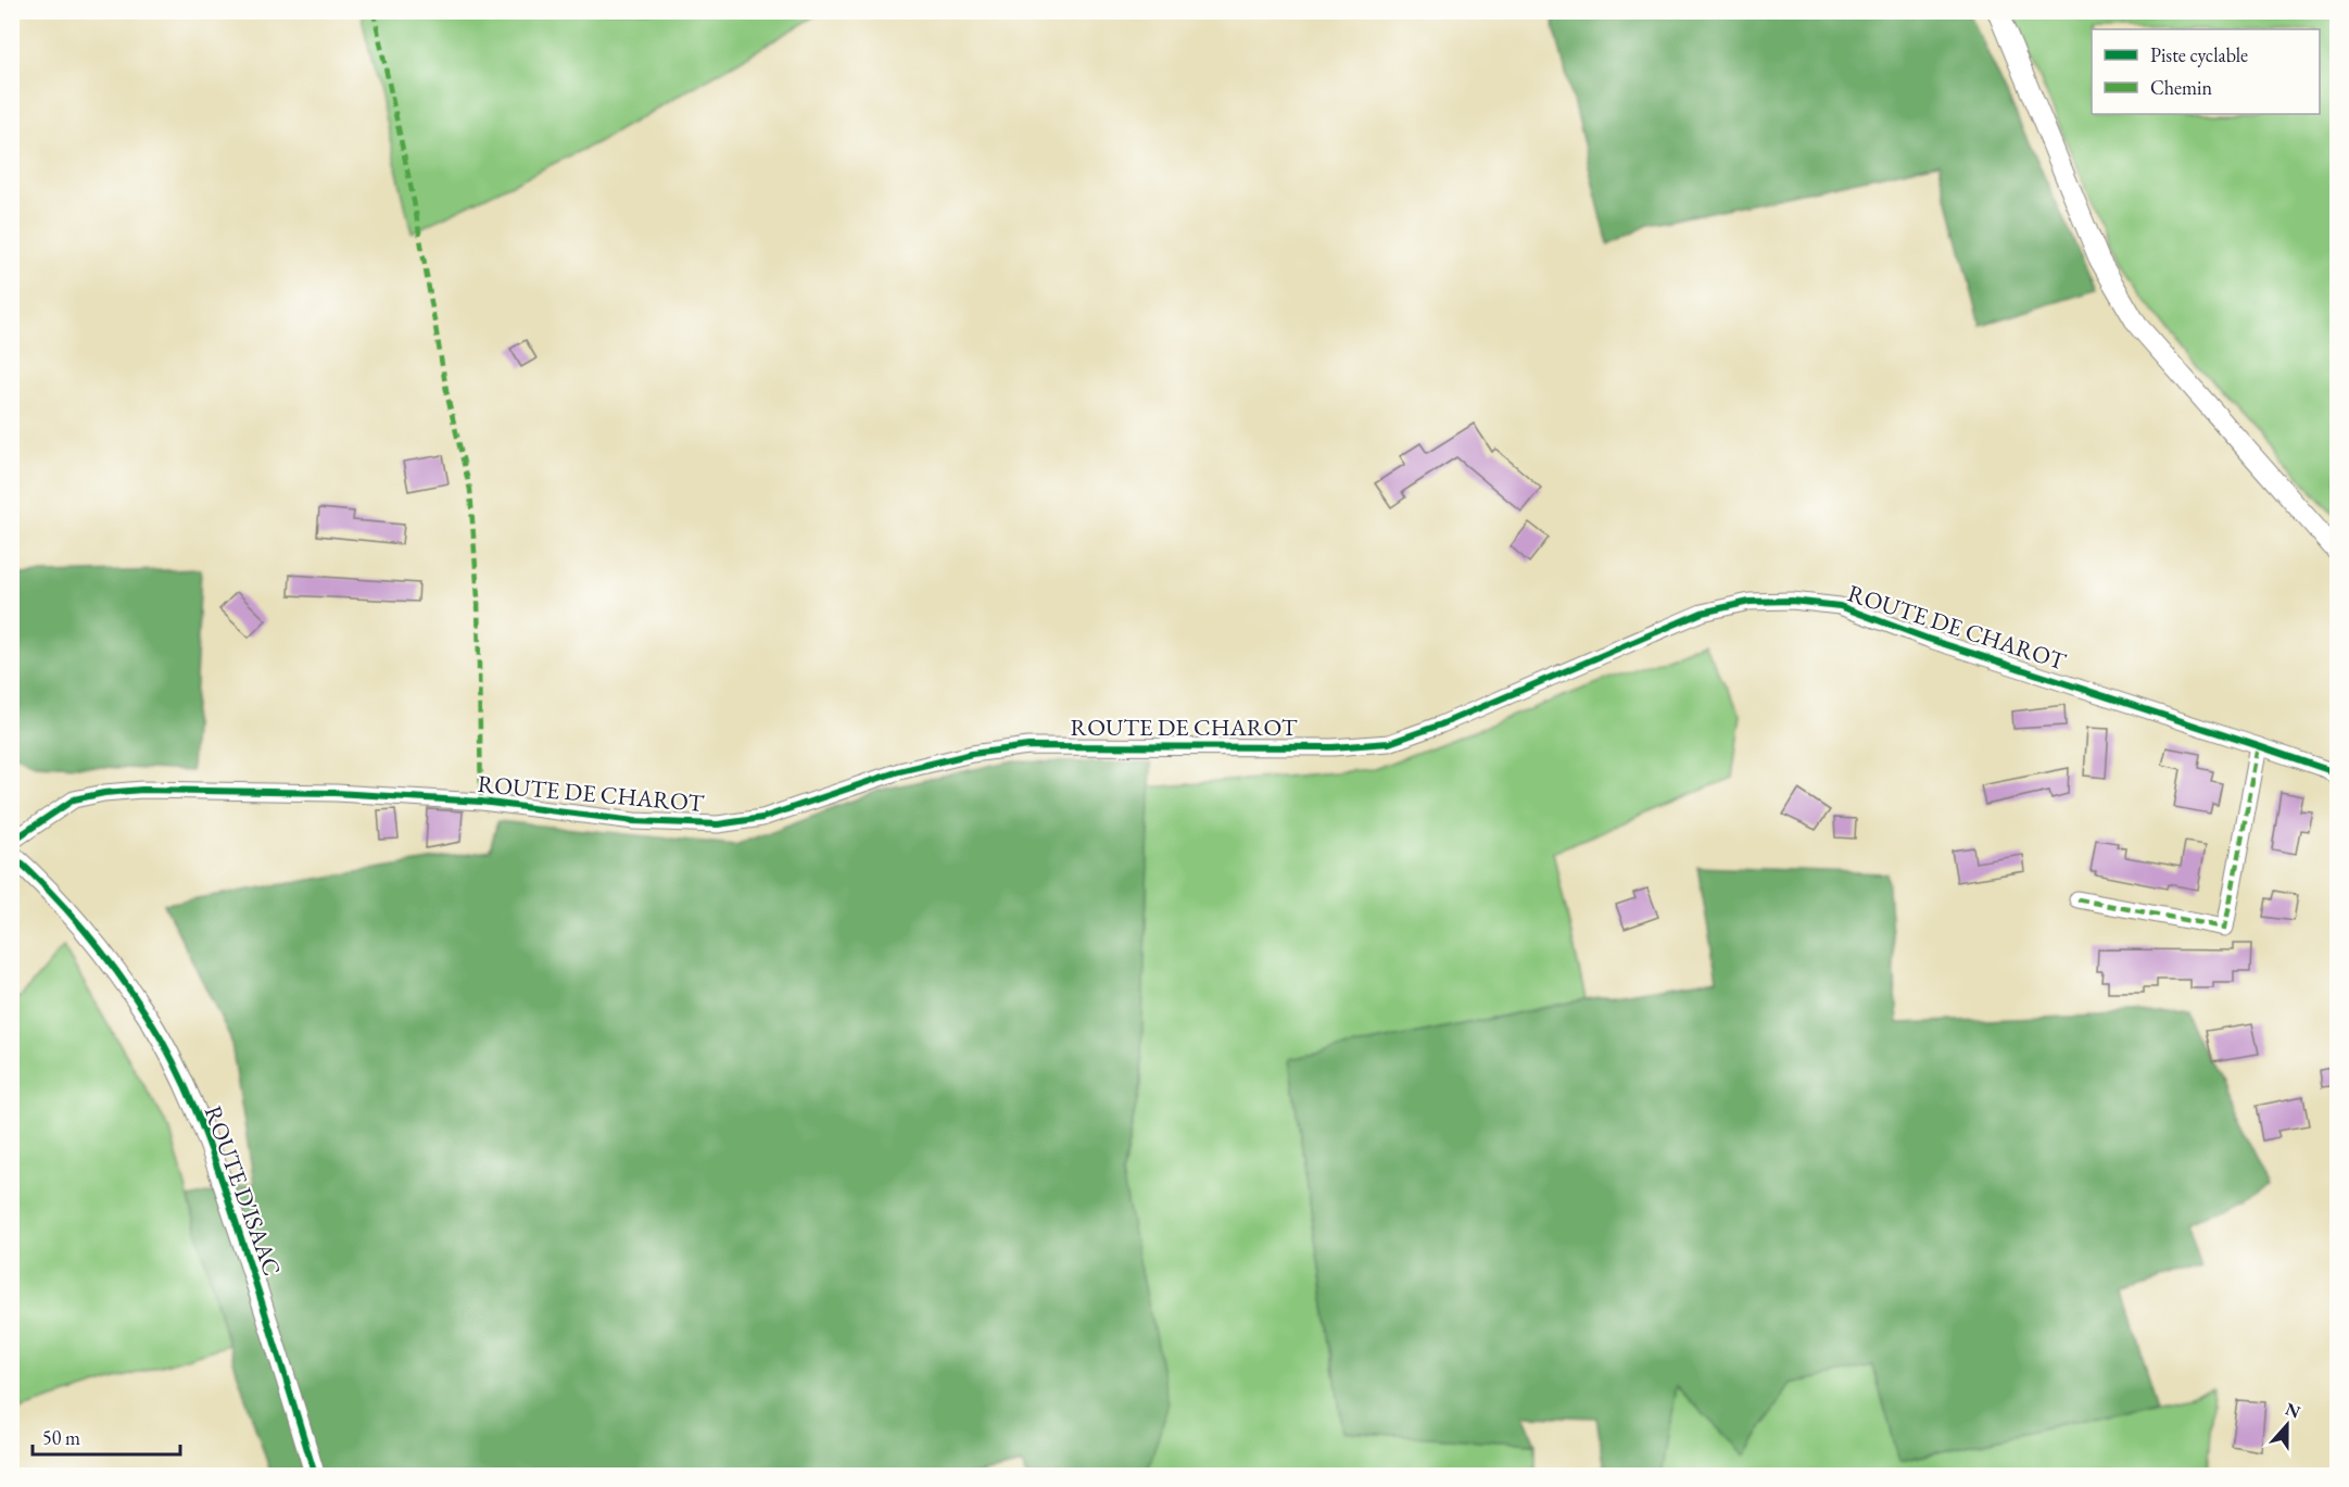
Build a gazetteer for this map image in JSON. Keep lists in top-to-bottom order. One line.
{"streets":{"street":["ROUTE DE CHAROT","ROUTE D'ISAAC"]},"legend":["Piste cyclable","Chemin"],"scale_bar":"50 m","north":"top"}
